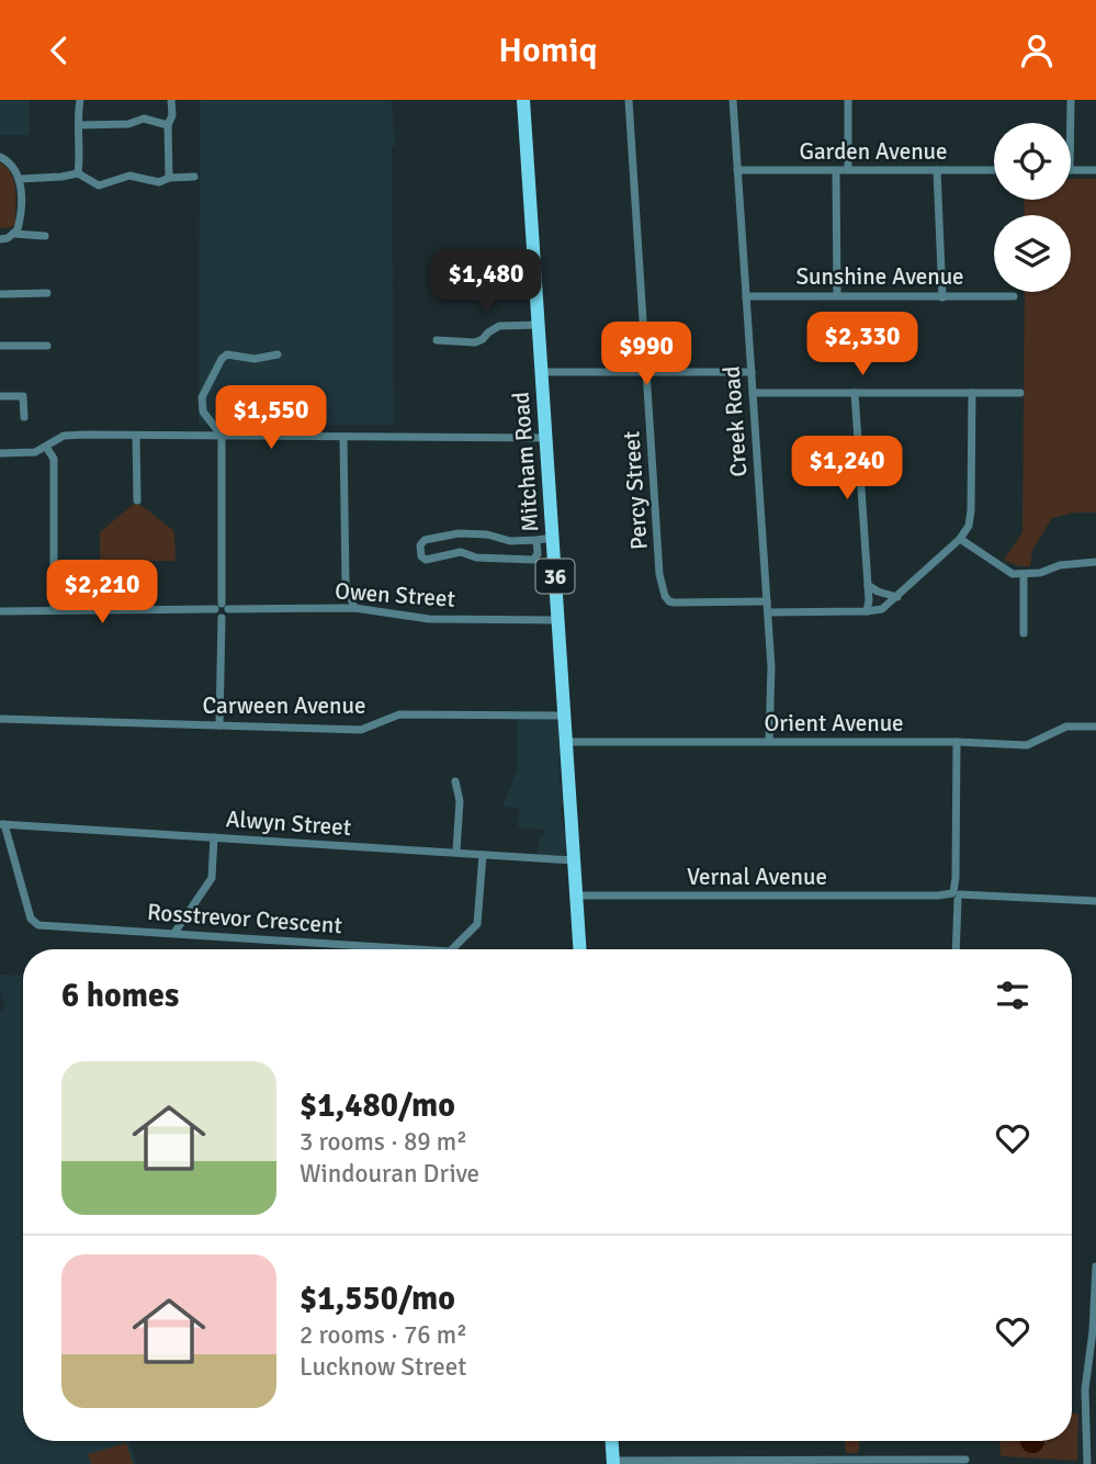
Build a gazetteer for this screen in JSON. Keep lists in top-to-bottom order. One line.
{"streets":{"main road":["Mitcham Road","36"],"street":["Garden Avenue","Sunshine Avenue","Creek Road","Percy Street","Owen Street","Carween Avenue","Orient Avenue","Alwyn Street","Vernal Avenue","Rosstrevor Crescent"]},"crossings":[["Garden Avenue","Creek Road"],["Sunshine Avenue","Creek Road"],["Creek Road","Percy Street"],["Creek Road","Orient Avenue"],["Mitcham Road","Owen Street"],["Mitcham Road","Carween Avenue"],["Mitcham Road","Orient Avenue"],["Mitcham Road","Alwyn Street"],["Mitcham Road","Vernal Avenue"],["Alwyn Street","Rosstrevor Crescent"]],"page":{"header":"Homiq","price":["$1,480","$2,330","$990","$1,550","$1,240","$2,210"],"heading":"6 homes","list":[{"name":"$1,480/mo","note":"3 rooms · 89 m² · Windouran Drive"},{"name":"$1,550/mo","note":"2 rooms · 76 m² · Lucknow Street"}]}}
